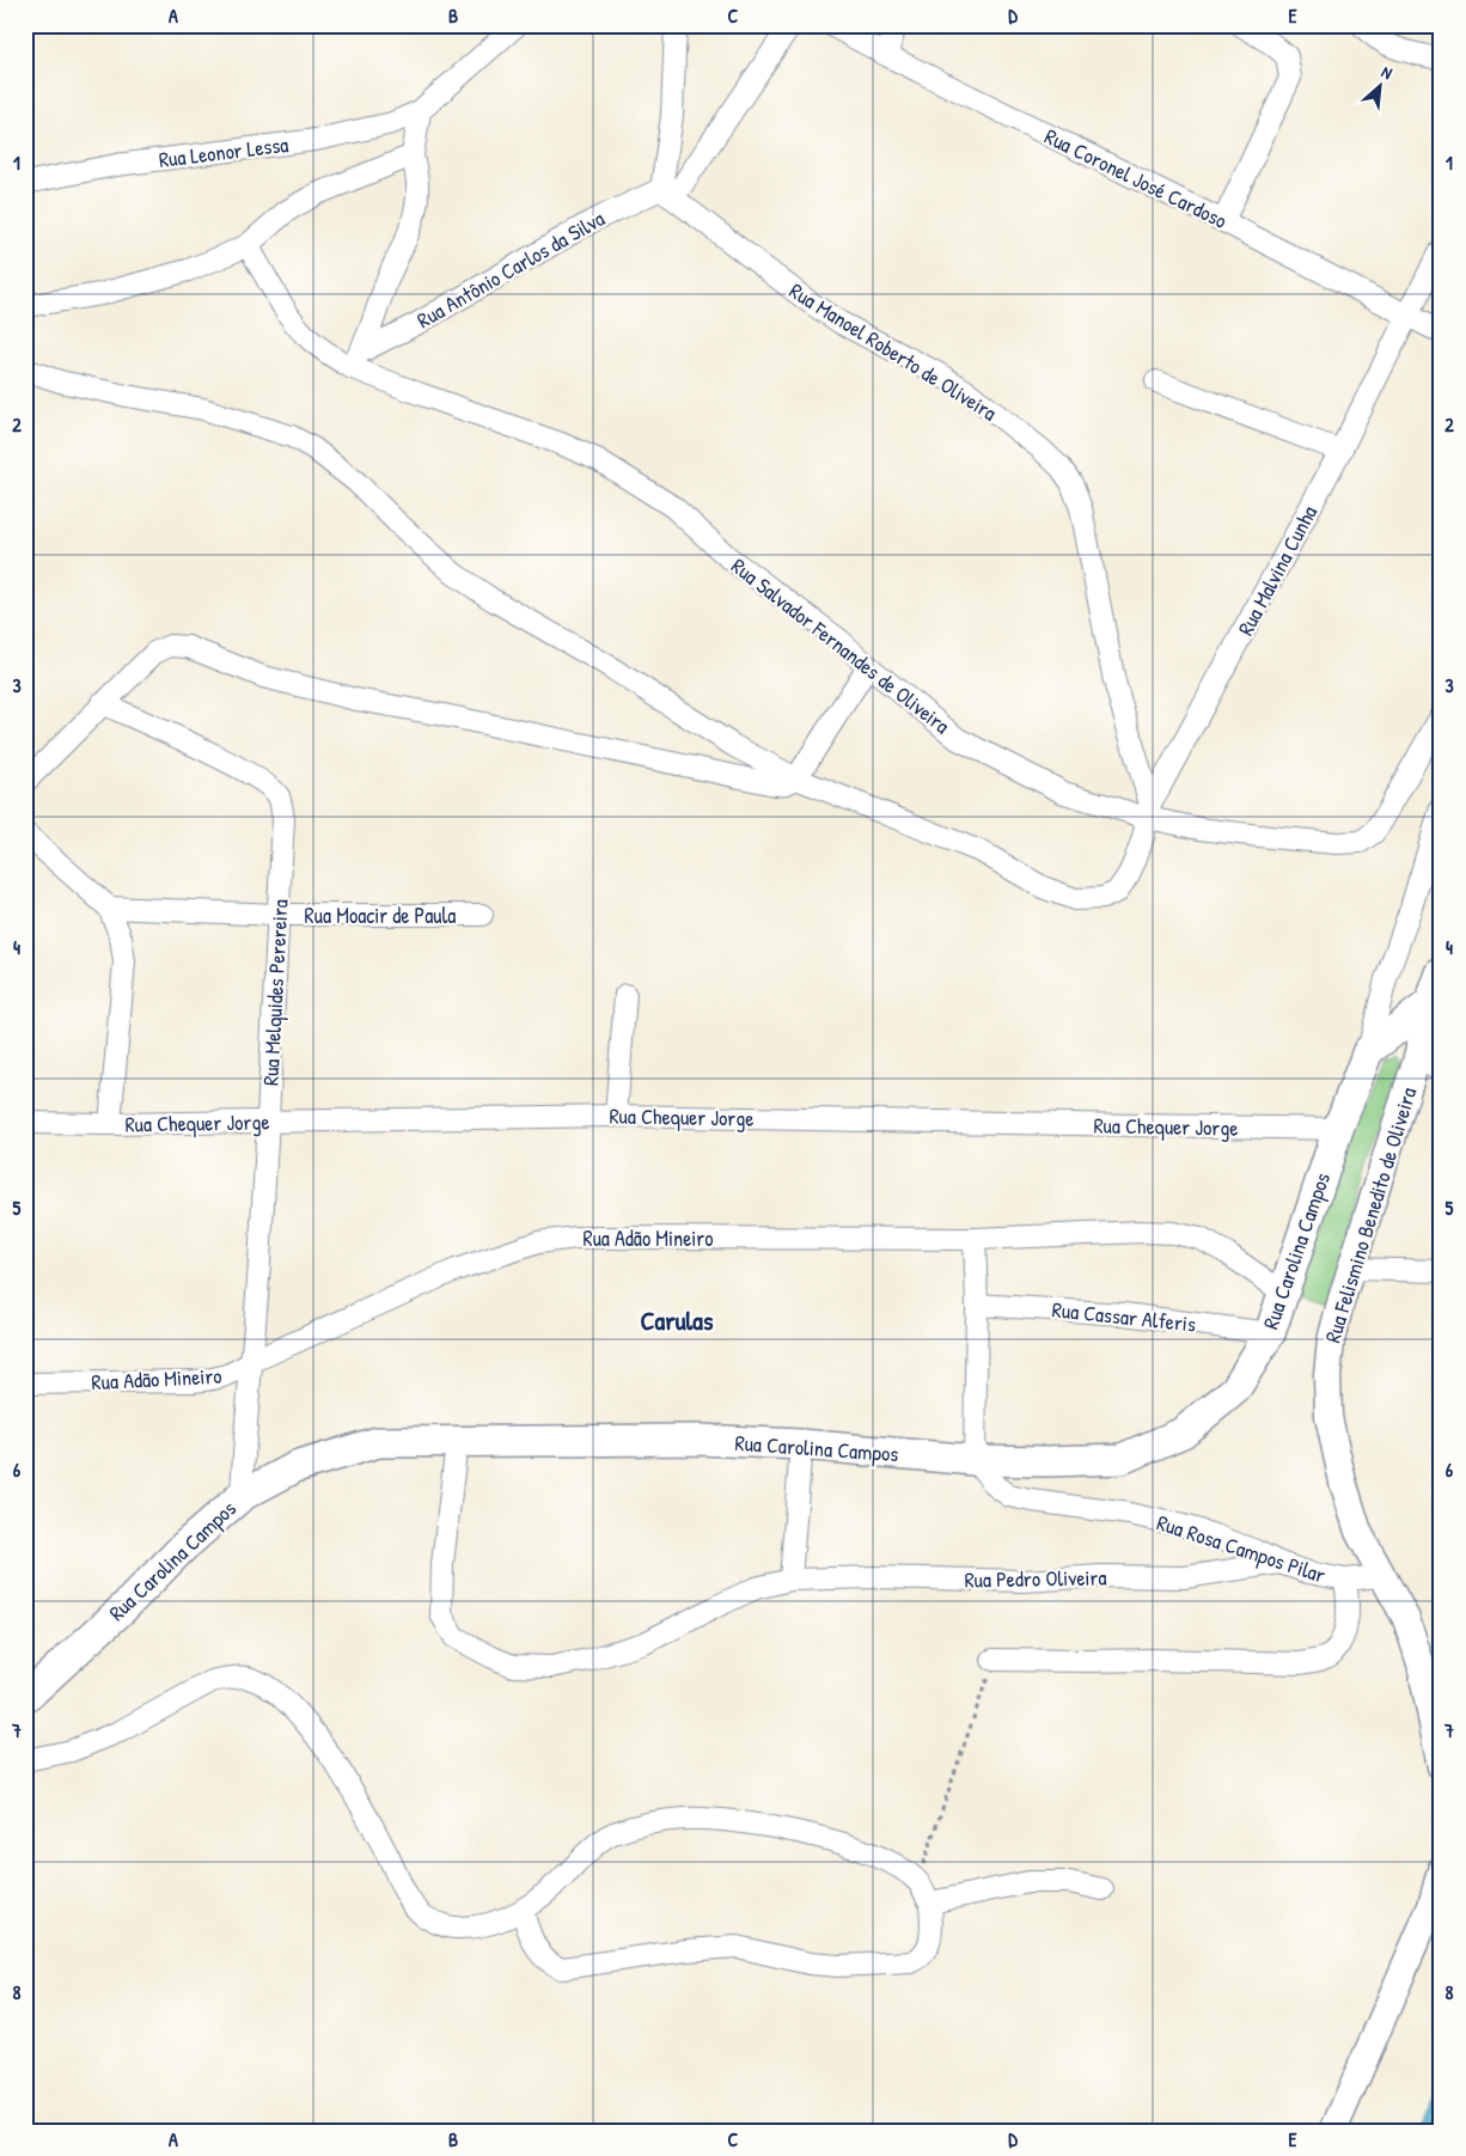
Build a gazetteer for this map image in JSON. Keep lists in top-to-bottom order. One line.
{"streets":{"main road":["Rua Carolina Campos"],"street":["Rua Leonor Lessa","Rua Coronel José Cardoso","Rua Antônio Carlos da Silva","Rua Manoel Roberto de Oliveira","Rua Malvina Cunha","Rua Salvador Fernandes de Oliveira","Rua Moacir de Paula","Rua Melquides Perereira","Rua Chequer Jorge","Rua Felismino Benedito de Oliveira","Rua Adão Mineiro","Rua Cassar Alferis","Rua Rosa Campos Pilar","Rua Pedro Oliveira"]},"crossings":[["Rua Coronel José Cardoso","Rua Malvina Cunha"],["Rua Antônio Carlos da Silva","Rua Manoel Roberto de Oliveira"],["Rua Antônio Carlos da Silva","Rua Salvador Fernandes de Oliveira"],["Rua Manoel Roberto de Oliveira","Rua Malvina Cunha"],["Rua Manoel Roberto de Oliveira","Rua Salvador Fernandes de Oliveira"],["Rua Malvina Cunha","Rua Salvador Fernandes de Oliveira"],["Rua Moacir de Paula","Rua Melquides Perereira"],["Rua Melquides Perereira","Rua Chequer Jorge"],["Rua Melquides Perereira","Rua Adão Mineiro"],["Rua Melquides Perereira","Rua Carolina Campos"],["Rua Chequer Jorge","Rua Carolina Campos"],["Rua Felismino Benedito de Oliveira","Rua Rosa Campos Pilar"],["Rua Adão Mineiro","Rua Carolina Campos"],["Rua Carolina Campos","Rua Cassar Alferis"],["Rua Carolina Campos","Rua Rosa Campos Pilar"],["Rua Carolina Campos","Rua Pedro Oliveira"],["Rua Rosa Campos Pilar","Rua Pedro Oliveira"]],"districts":["Carulas"],"north":"top right","grid":{"columns":["A","B","C","D","E"],"rows":["1","2","3","4","5","6","7","8"]}}
